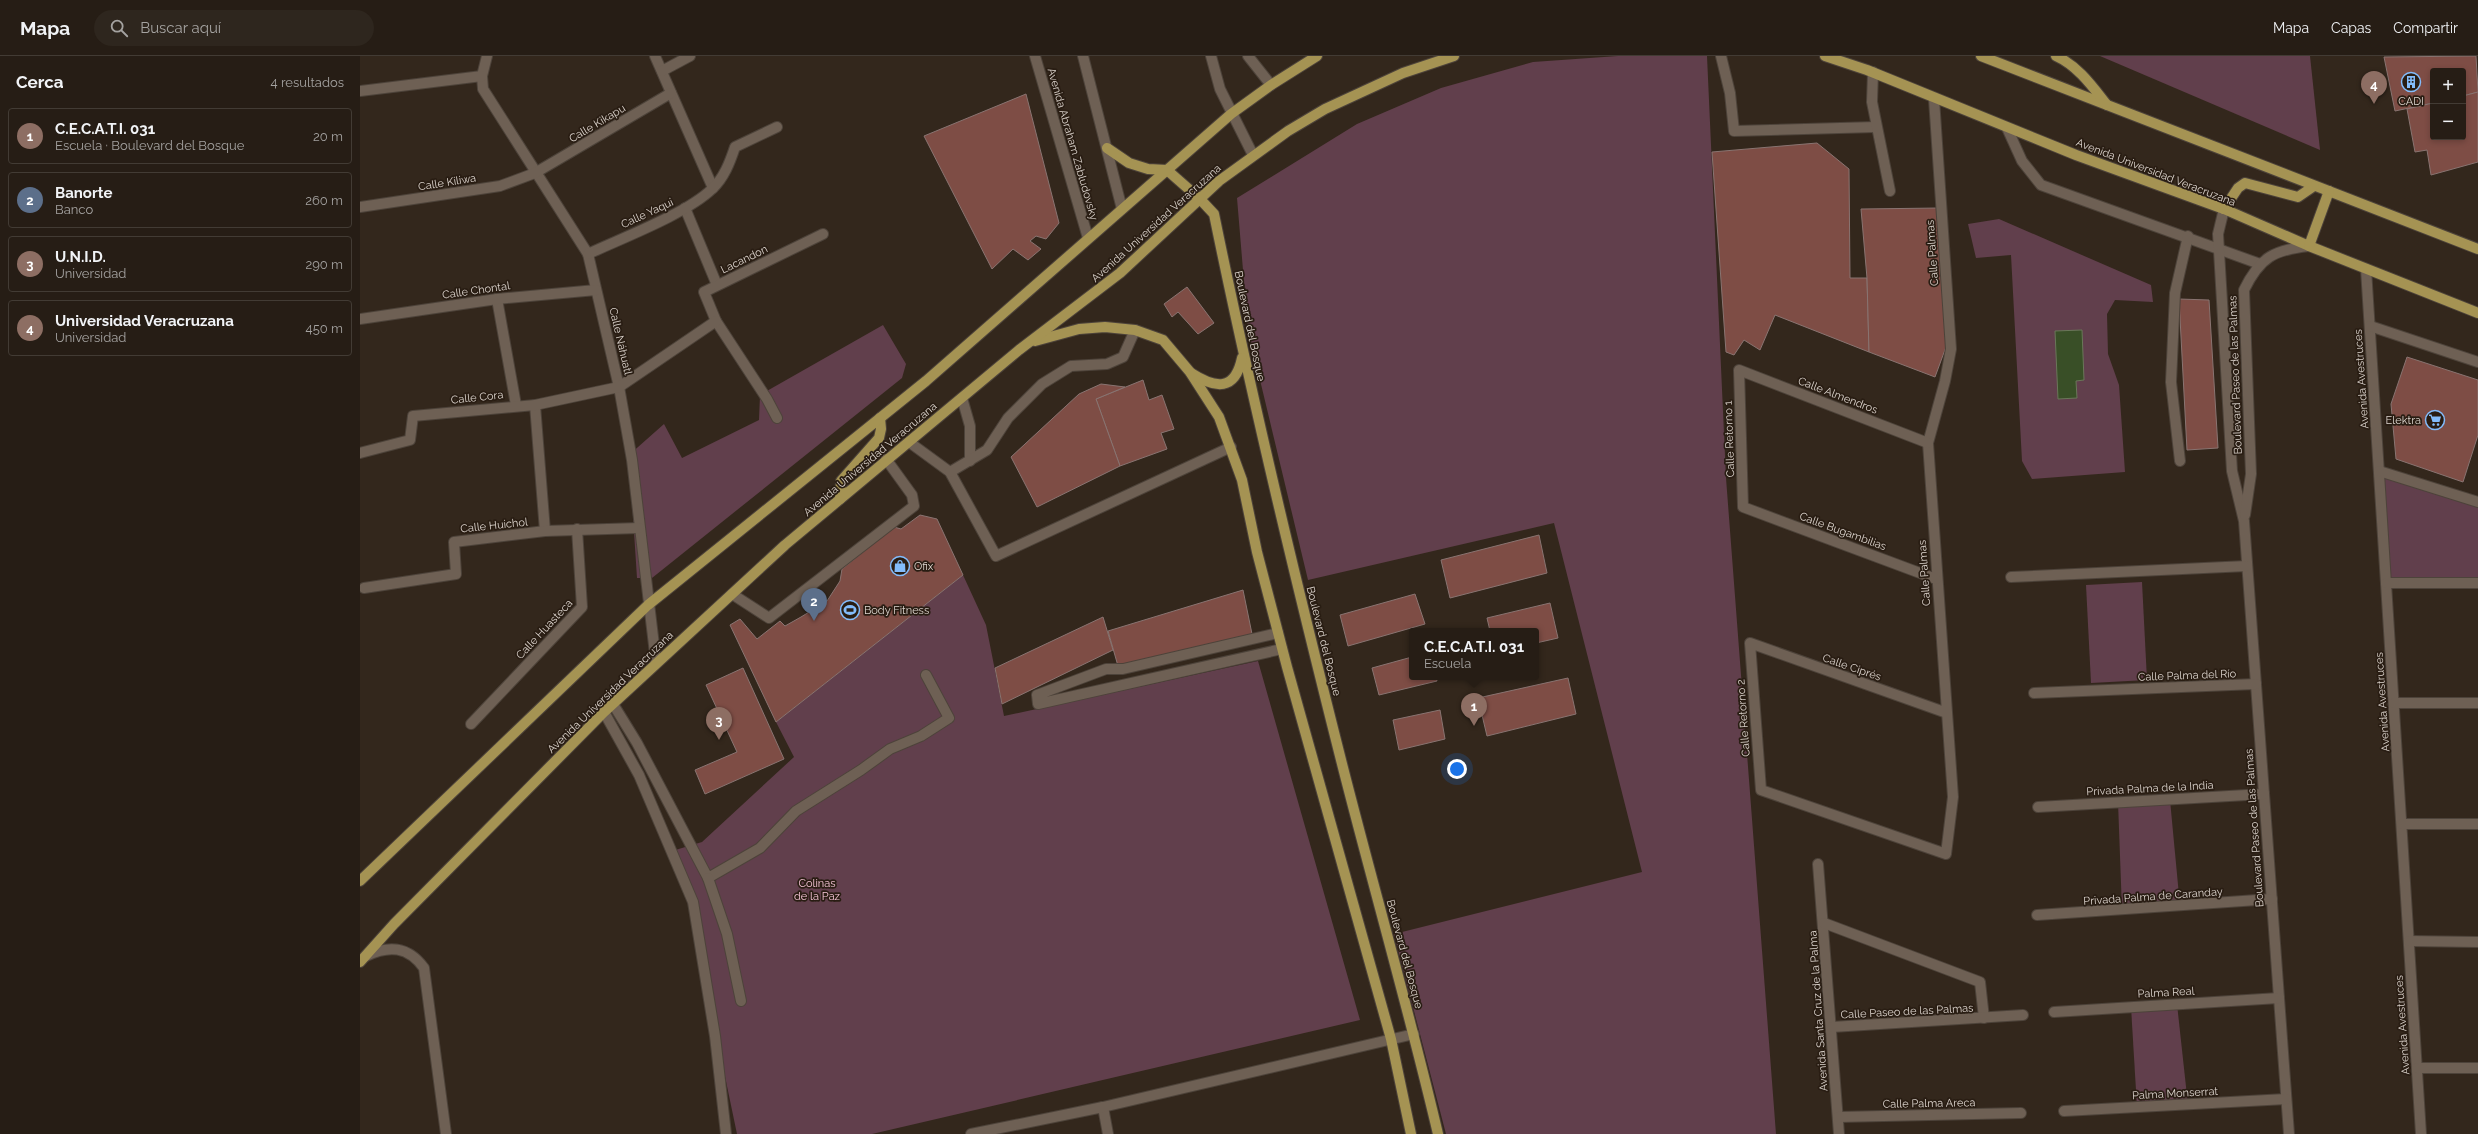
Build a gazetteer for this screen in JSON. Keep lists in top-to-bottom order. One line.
{"streets":{"main road":["Avenida Universidad Veracruzana","Boulevard del Bosque"],"street":["Calle Kikapu","Avenida Abraham Zabludovsky","Calle Kiliwa","Calle Yaqui","Calle Palmas","Lacandon","Calle Chontal","Calle Náhuatl","Boulevard Paseo de las Palmas","Avenida Avestruces","Calle Almendros","Calle Cora","Calle Retorno 1","Calle Huichol","Calle Bugambilias","Calle Huasteca","Calle Ciprés","Calle Palma del Río","Calle Retorno 2","Privada Palma de la India","Privada Palma de Caranday","Palma Real","Avenida Santa Cruz de la Palma","Calle Paseo de las Palmas","Palma Monserrat","Calle Palma Areca"]},"crossings":[["Calle Kikapu","Calle Kiliwa"],["Calle Kikapu","Calle Náhuatl"],["Avenida Universidad Veracruzana","Calle Palmas"],["Avenida Universidad Veracruzana","Boulevard del Bosque"],["Avenida Universidad Veracruzana","Calle Náhuatl"],["Avenida Universidad Veracruzana","Boulevard Paseo de las Palmas"],["Avenida Universidad Veracruzana","Avenida Avestruces"],["Calle Kiliwa","Calle Náhuatl"],["Calle Yaqui","Calle Náhuatl"],["Calle Palmas","Calle Almendros"],["Calle Palmas","Calle Bugambilias"],["Calle Palmas","Calle Ciprés"],["Calle Palmas","Calle Retorno 2"],["Calle Chontal","Calle Náhuatl"],["Calle Náhuatl","Calle Cora"],["Calle Náhuatl","Calle Huichol"],["Boulevard Paseo de las Palmas","Calle Palma del Río"],["Boulevard Paseo de las Palmas","Privada Palma de la India"],["Boulevard Paseo de las Palmas","Privada Palma de Caranday"],["Boulevard Paseo de las Palmas","Palma Real"],["Boulevard Paseo de las Palmas","Palma Monserrat"],["Calle Almendros","Calle Retorno 1"],["Calle Retorno 1","Calle Bugambilias"],["Calle Huichol","Calle Huasteca"],["Calle Ciprés","Calle Retorno 2"],["Avenida Santa Cruz de la Palma","Calle Paseo de las Palmas"],["Avenida Santa Cruz de la Palma","Calle Palma Areca"]],"parks":["Colinas de la Paz"],"places":{"building":["CADI"],"supermarket":["Elektra"],"shop":["Ofix"],"sports":["Body Fitness"]},"page":{"header":"Mapa","search":"Buscar aquí","nav":["Mapa","Capas","Compartir"],"heading":["Cerca","4 resultados"],"map_buttons":["+","−"],"pins":["4","2","1","3"],"list":[{"mark":"1","name":"C.E.C.A.T.I. 031","note":"Escuela · Boulevard del Bosque","value":"20 m"},{"mark":"2","name":"Banorte","note":"Banco","value":"260 m"},{"mark":"3","name":"U.N.I.D.","note":"Universidad","value":"290 m"},{"mark":"4","name":"Universidad Veracruzana","note":"Universidad","value":"450 m"}],"popup":["C.E.C.A.T.I. 031","Escuela"]}}
